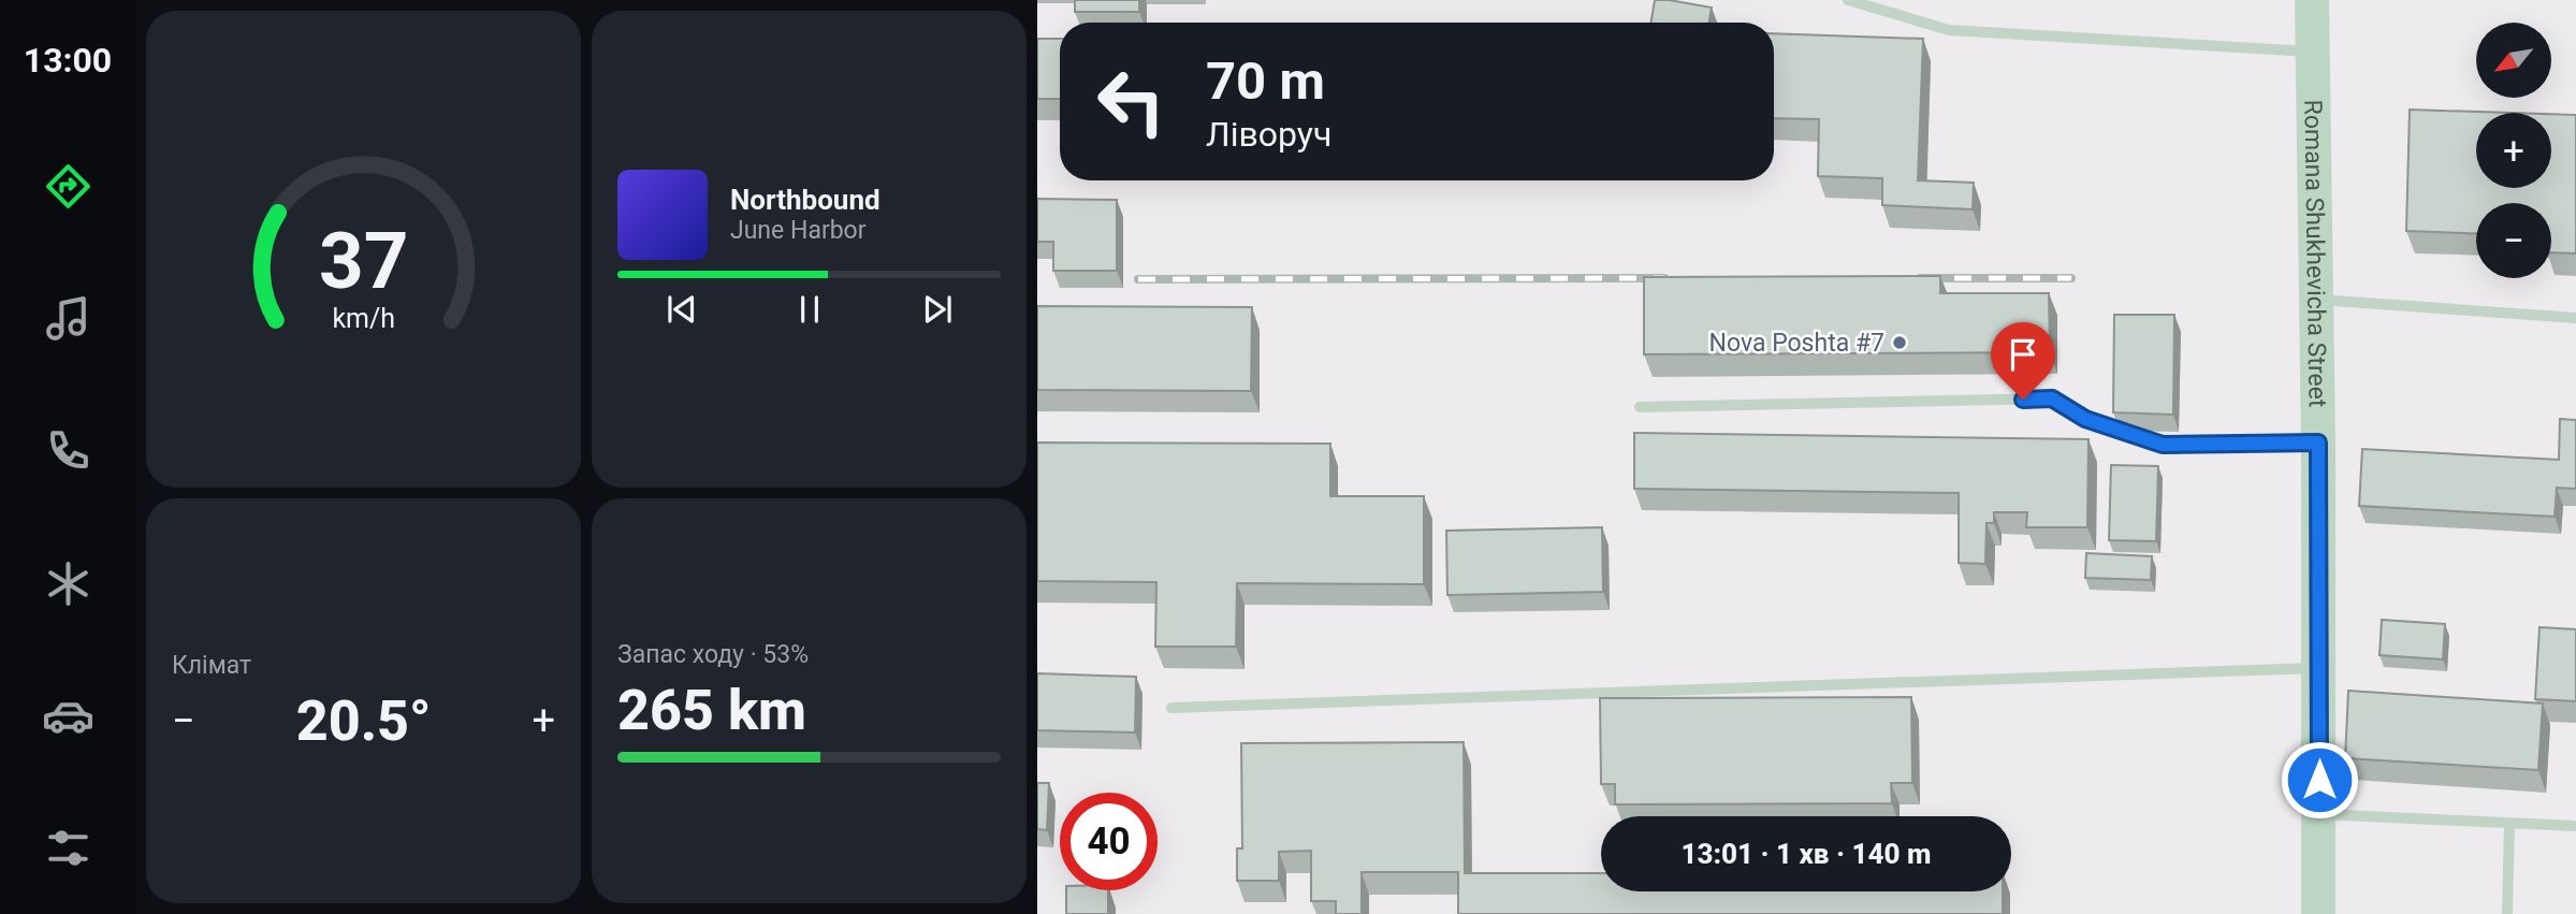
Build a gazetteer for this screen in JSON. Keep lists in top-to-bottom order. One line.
{"streets":{"street":["Romana Shukhevicha Street"]},"places":["Nova Poshta #7"],"north":"bottom left","page":{"tabs":"13:00","map_buttons":["+","−"],"turn":["70 m","Ліворуч"],"song":["Northbound","June Harbor"],"tile":["Клімат",["Запас ходу · 53%","265 km"]],"heat":["−","20.5°","+"],"limit":"40","trip":"13:01 · 1 хв · 140 m","gauge":["37","km/h"]}}
